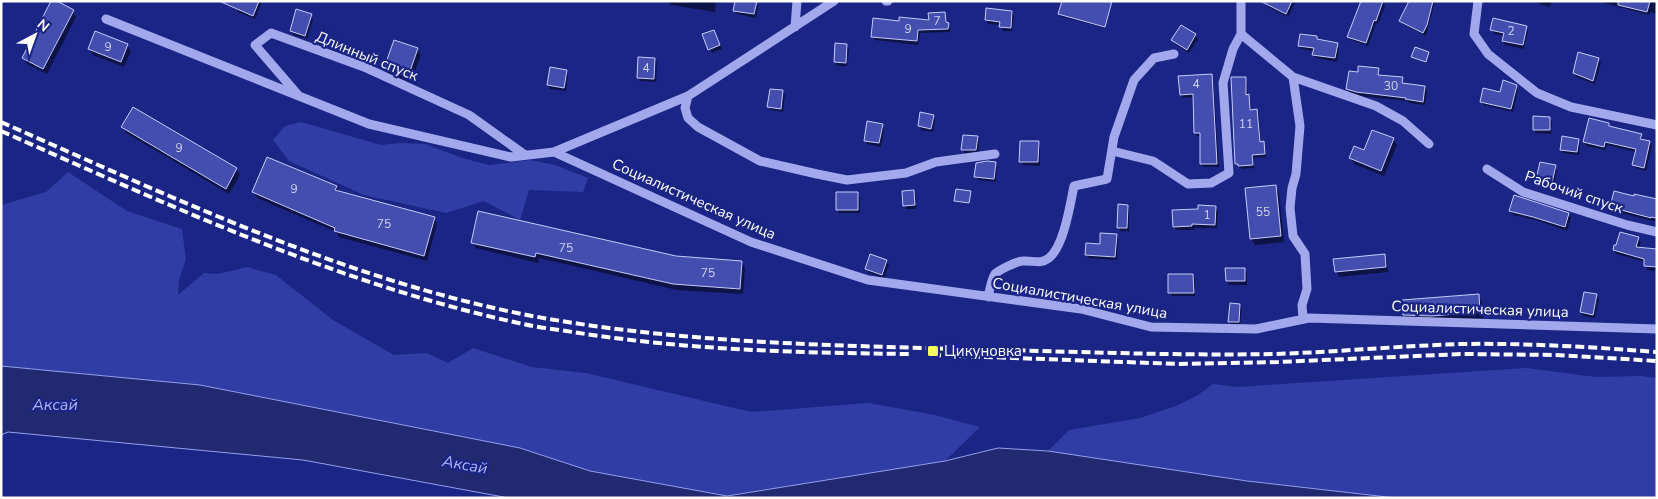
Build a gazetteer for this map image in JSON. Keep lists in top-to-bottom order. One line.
{"streets":{"street":["Длинный спуск","Рабочий спуск","Социалистическая улица"]},"crossings":[["Длинный спуск","Социалистическая улица"]],"water":["Аксай"],"places":{"transit":["Цикуновка"]},"house_numbers":["7","9","2","9","4","4","30","11","9","9","55","1","75","75","75"],"north":"top right"}
